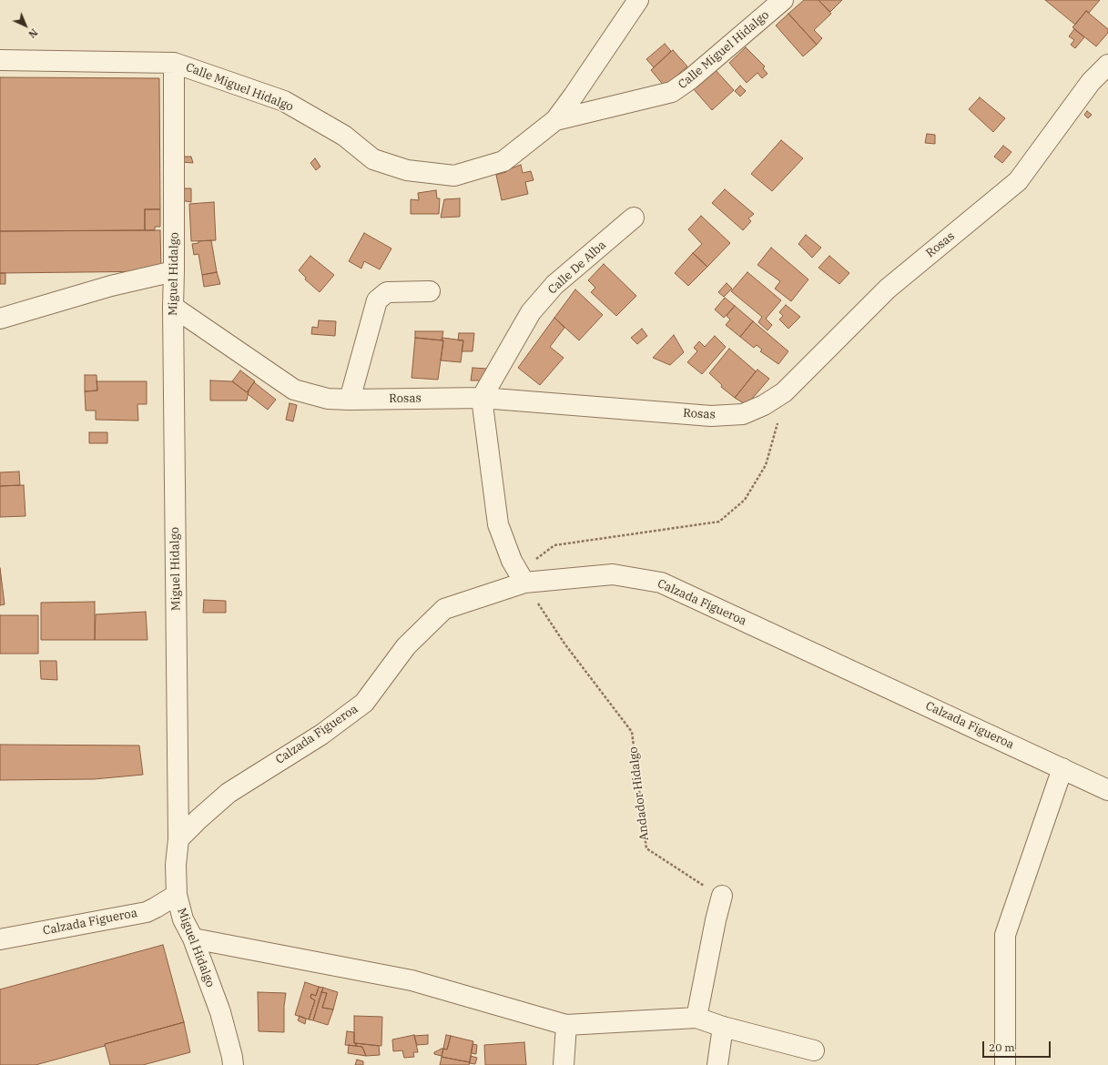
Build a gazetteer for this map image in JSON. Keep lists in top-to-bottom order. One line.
{"streets":{"street":["Calle Miguel Hidalgo","Rosas","Calle De Alba","Miguel Hidalgo","Calzada Figueroa"],"path":["Andador Hidalgo"]},"crossings":[["Calle Miguel Hidalgo","Miguel Hidalgo"],["Rosas","Calle De Alba"],["Rosas","Miguel Hidalgo"],["Miguel Hidalgo","Calzada Figueroa"],["Calzada Figueroa","Andador Hidalgo"]],"scale_bar":"20 m","north":"bottom right"}
